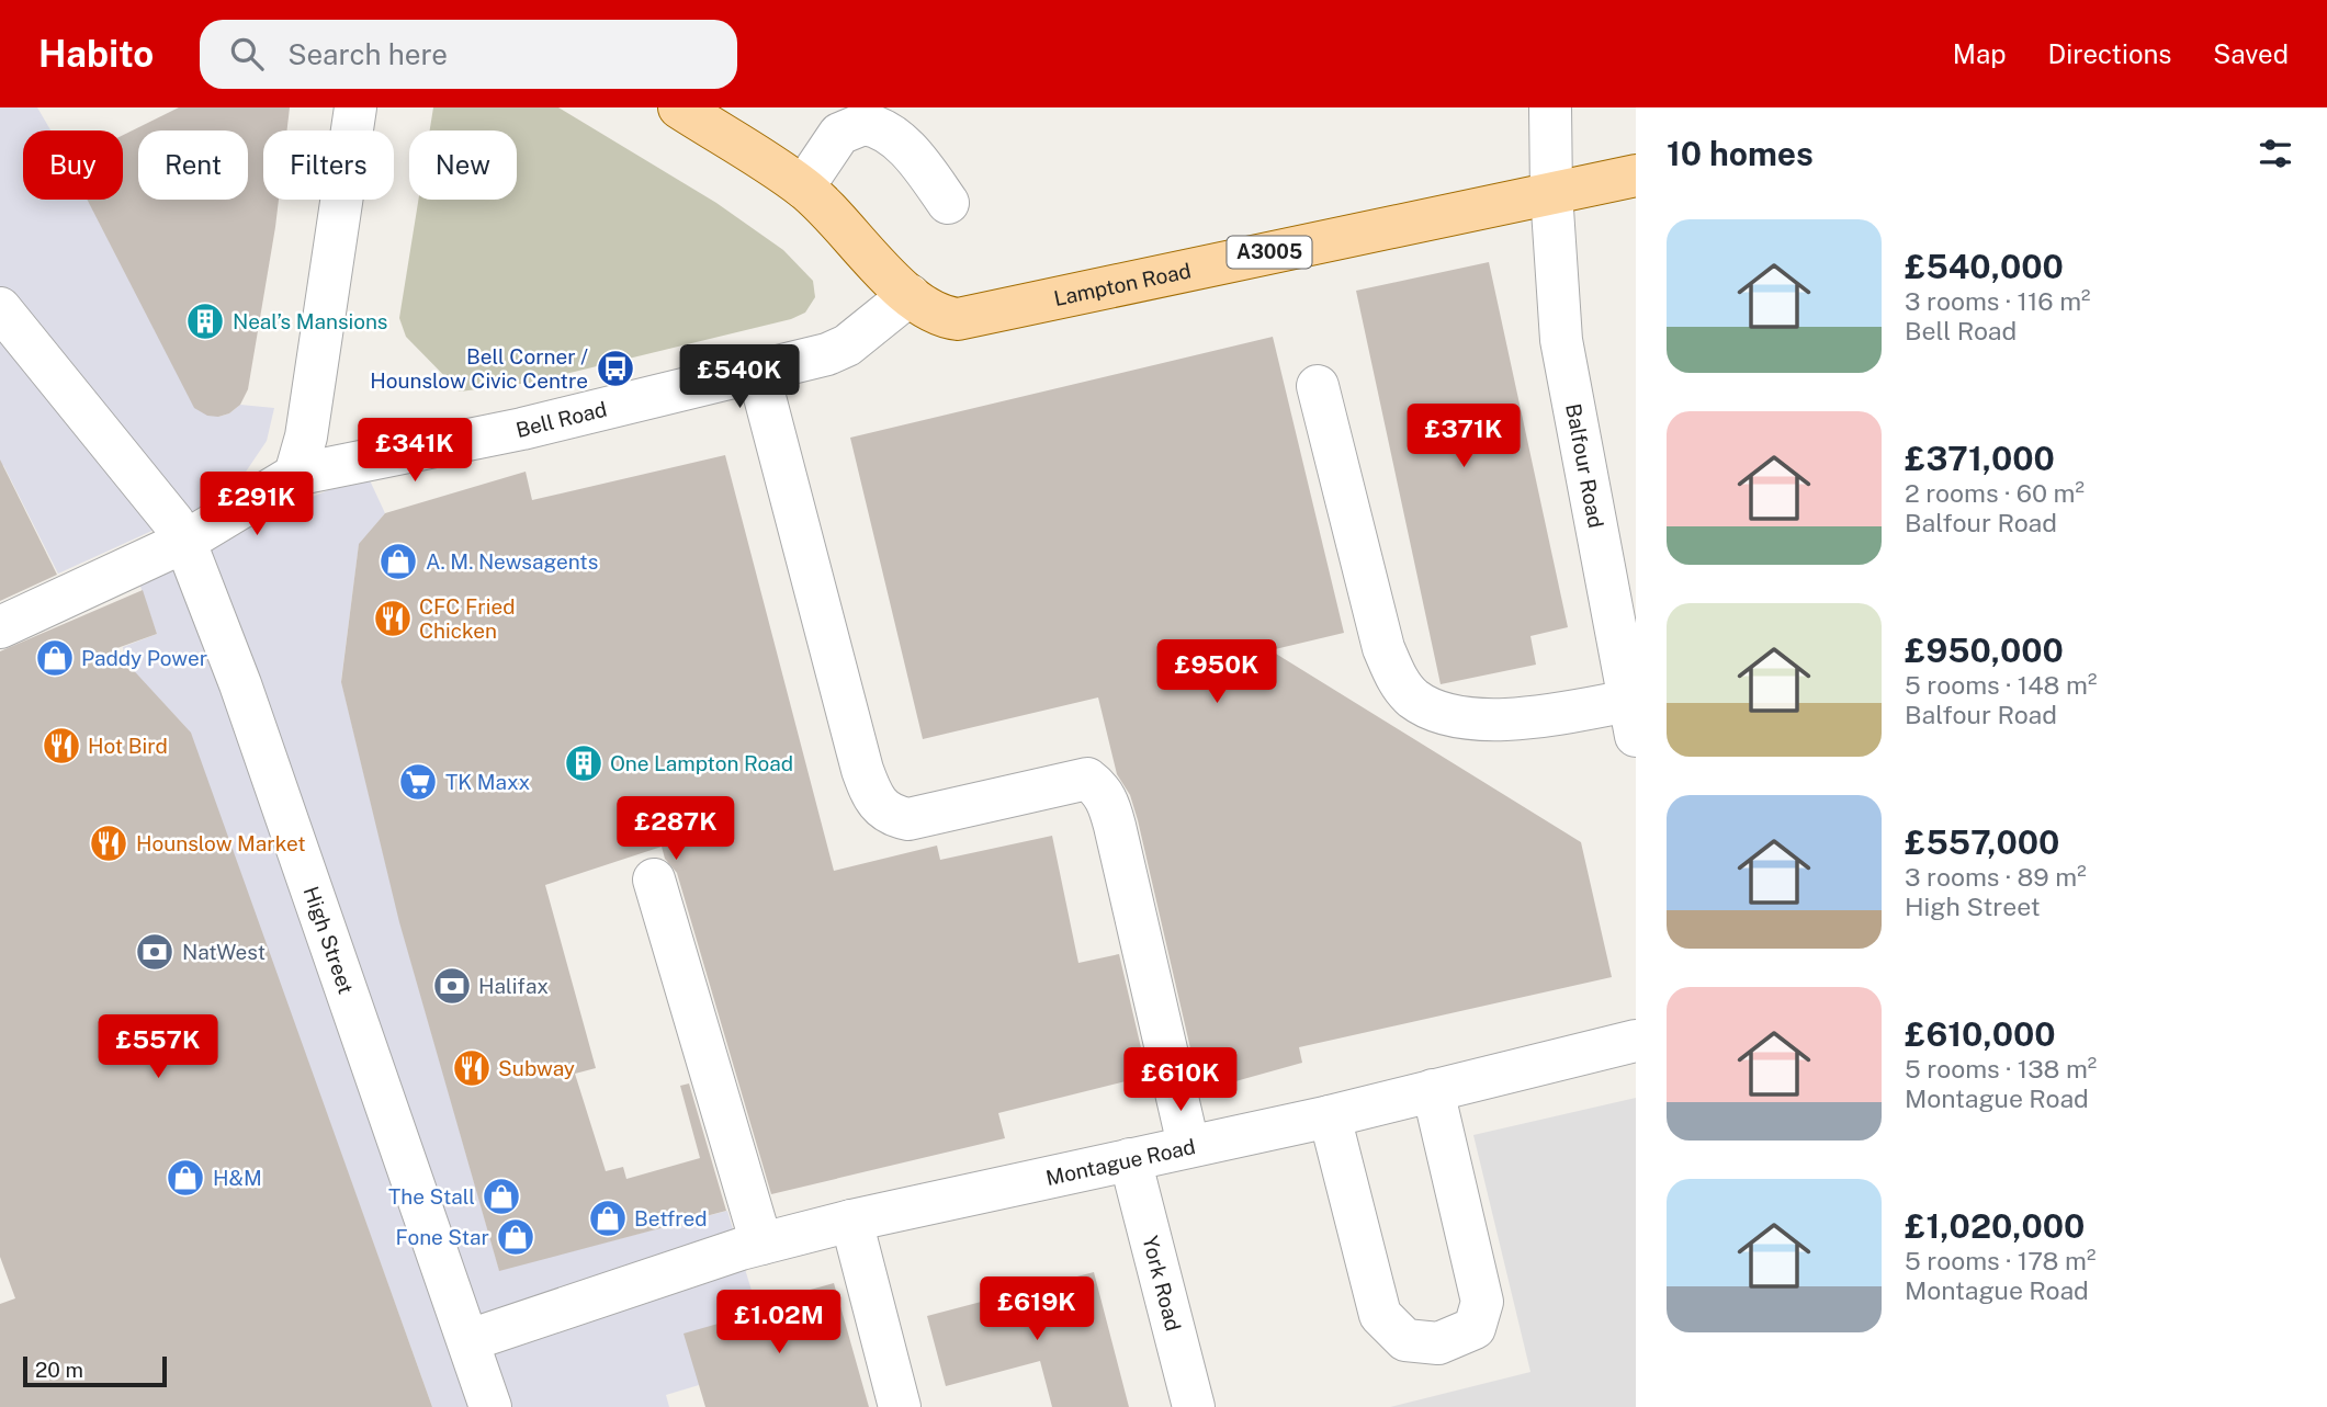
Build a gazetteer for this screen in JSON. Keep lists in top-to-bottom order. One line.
{"streets":{"main road":["A3005","Lampton Road"],"street":["Bell Road","Balfour Road","High Street","Montague Road","York Road"]},"crossings":[["Lampton Road","Bell Road"],["Lampton Road","Balfour Road"],["Bell Road","High Street"],["Montague Road","York Road"]],"places":{"building":["Neal’s Mansions","One Lampton Road"],"bus stop":["Bell Corner / Hounslow Civic Centre"],"shop":["A. M. Newsagents","Paddy Power","H&M","The Stall","Betfred","Fone Star"],"restaurant":["CFC Fried Chicken","Hot Bird","Hounslow Market","Subway"],"supermarket":["TK Maxx"],"bank":["NatWest","Halifax"]},"scale_bar":"20 m","page":{"header":"Habito","search":"Search here","nav":["Map","Directions","Saved"],"heading":"10 homes","chip":["Buy","Rent","Filters","New"],"list":[{"name":"£540,000","note":"3 rooms · 116 m² · Bell Road"},{"name":"£371,000","note":"2 rooms · 60 m² · Balfour Road"},{"name":"£950,000","note":"5 rooms · 148 m² · Balfour Road"},{"name":"£557,000","note":"3 rooms · 89 m² · High Street"},{"name":"£610,000","note":"5 rooms · 138 m² · Montague Road"},{"name":"£1,020,000","note":"5 rooms · 178 m² · Montague Road"}],"price":["£540K","£371K","£341K","£291K","£950K","£287K","£557K","£610K","£619K","£1.02M"],"scale":"20 m"}}
